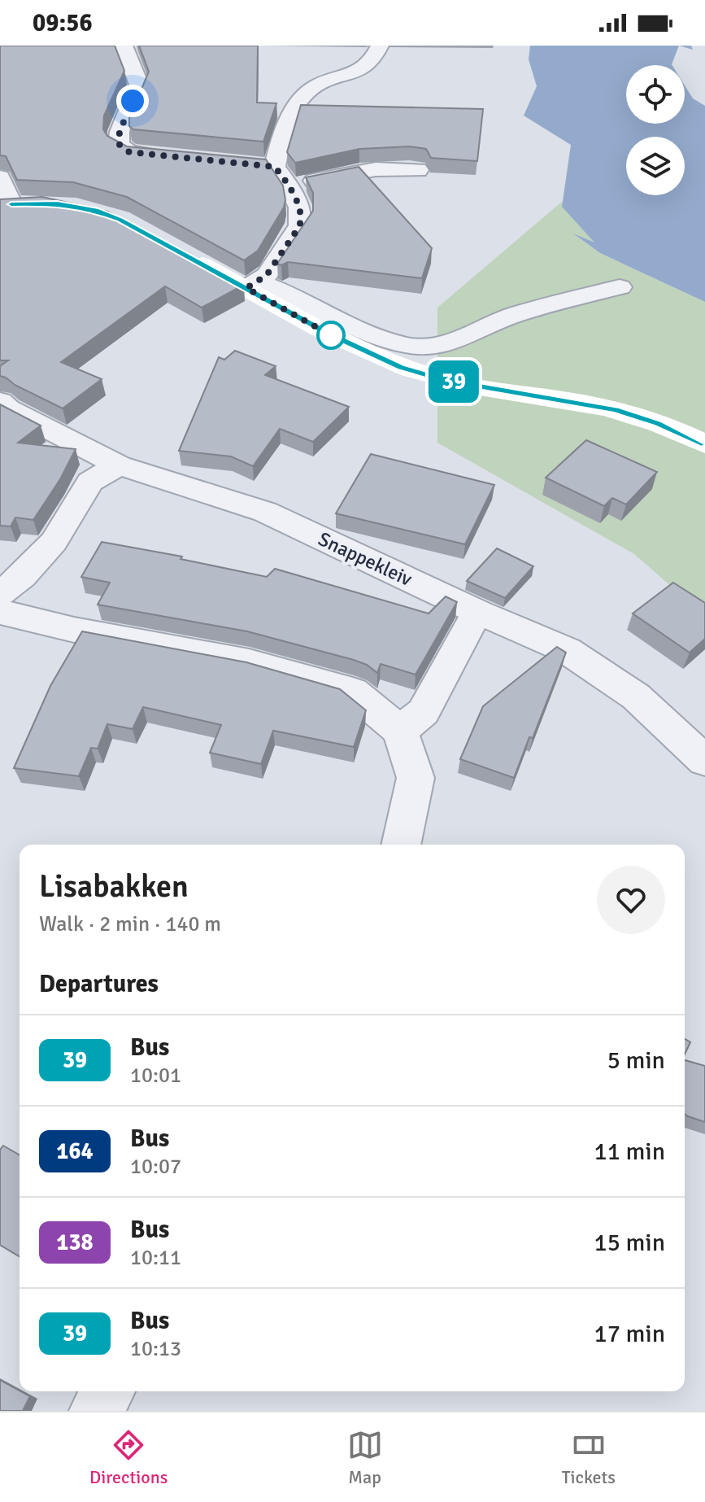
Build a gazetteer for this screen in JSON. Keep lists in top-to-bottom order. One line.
{"streets":{"street":["Snappekleiv"]},"lines":["bus line 39"],"page":{"status":"09:56","on_map":"39","heading":[["Lisabakken","Walk · 2 min · 140 m"],"Departures"],"list":[{"mark":"39","name":"Bus","note":"10:01","value":"5 min"},{"mark":"164","name":"Bus","note":"10:07","value":"11 min"},{"mark":"138","name":"Bus","note":"10:11","value":"15 min"},{"mark":"39","name":"Bus","note":"10:13","value":"17 min"}],"tabs":["Directions","Map","Tickets"]}}
